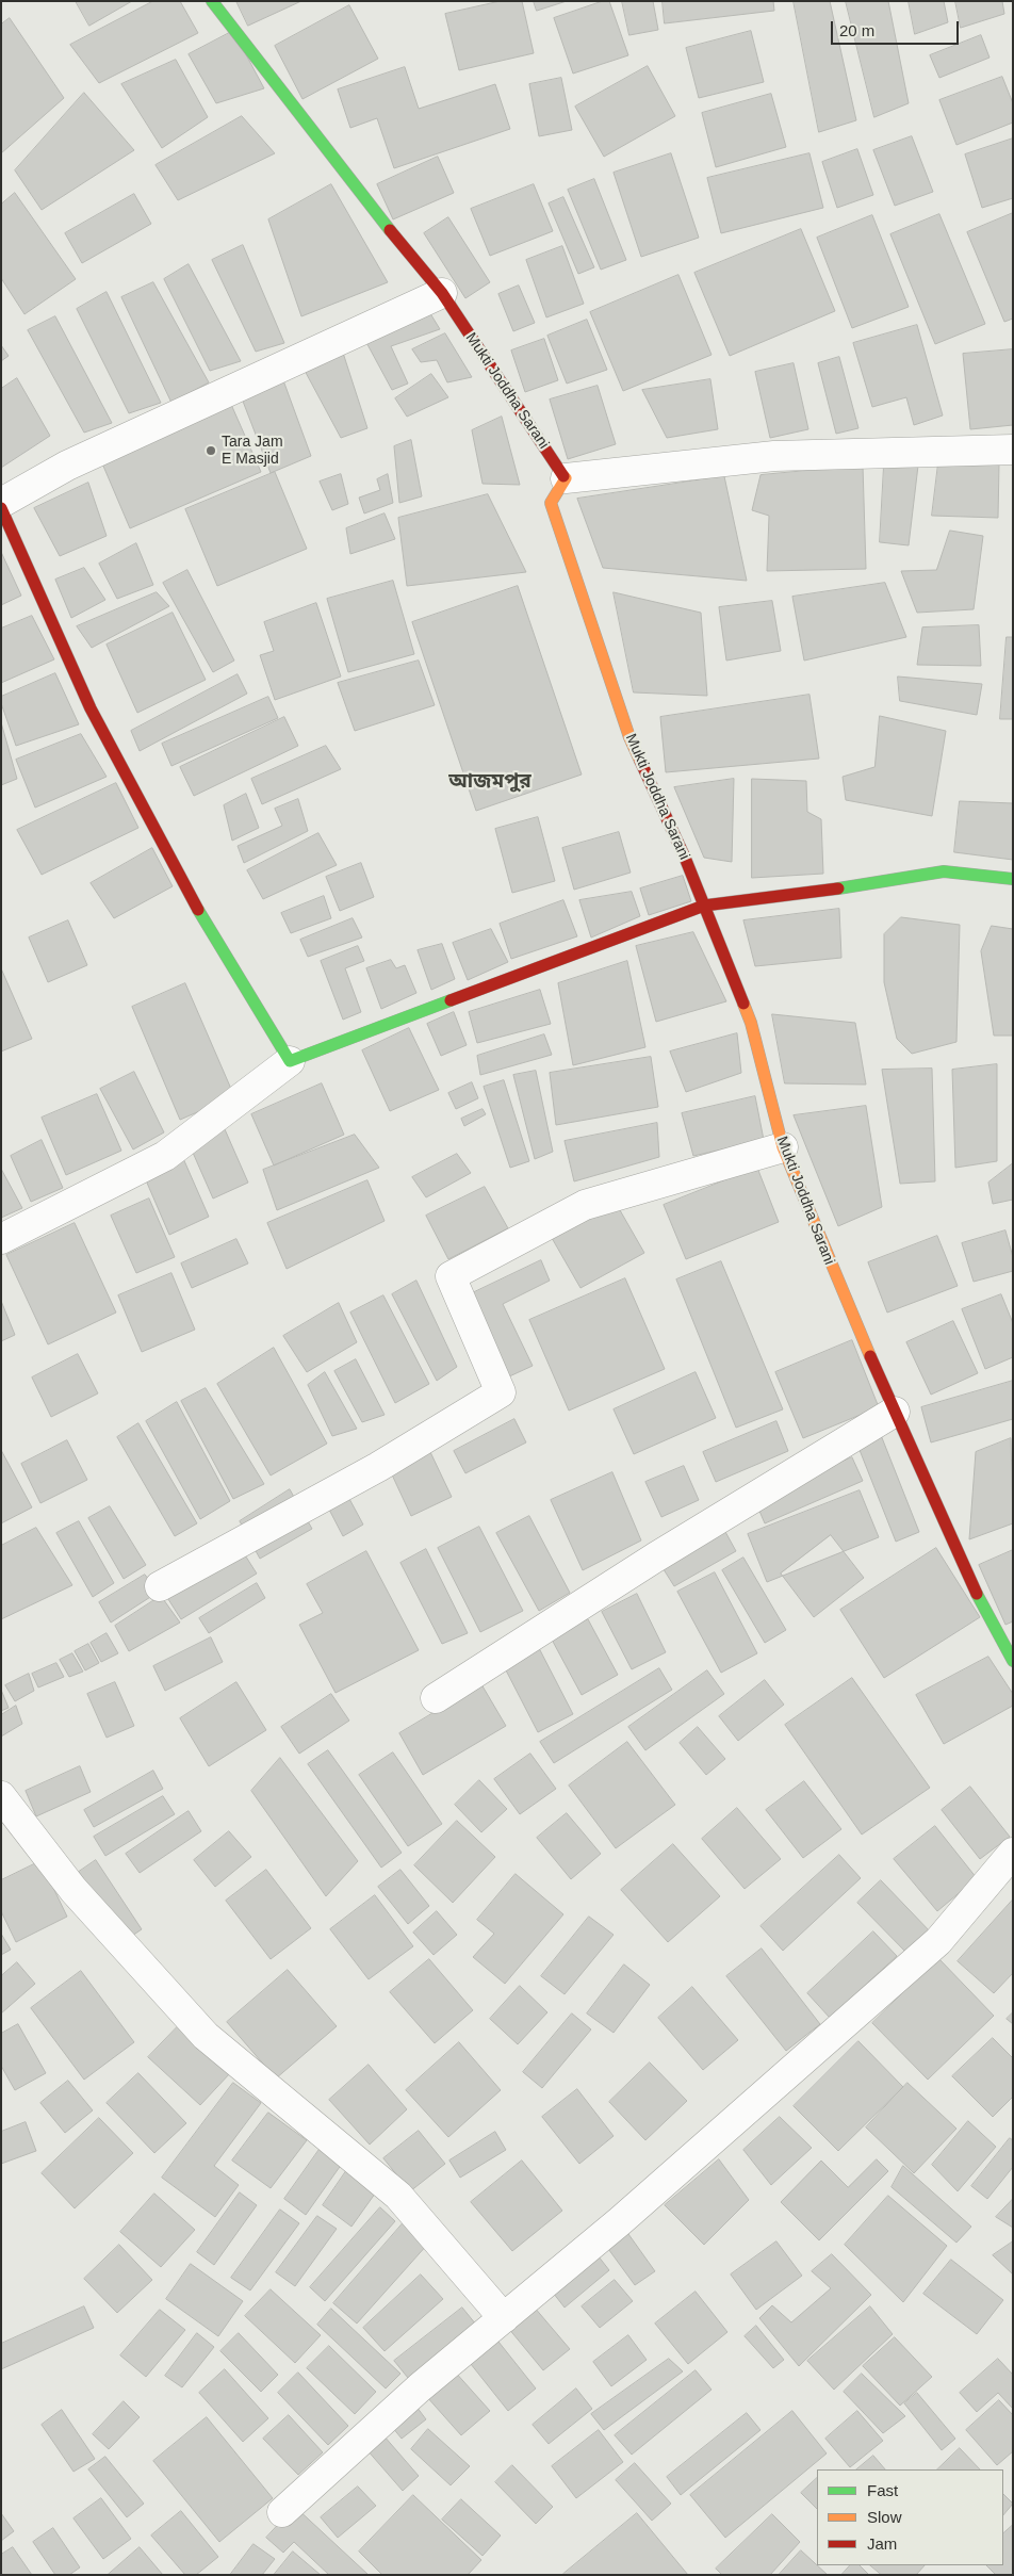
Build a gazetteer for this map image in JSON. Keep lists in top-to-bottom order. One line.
{"streets":{"street":["Mukti Joddha Sarani"]},"districts":["আজমপুর"],"places":["Tara Jam E Masjid"],"legend":["Fast","Slow","Jam"],"scale_bar":"20 m"}
